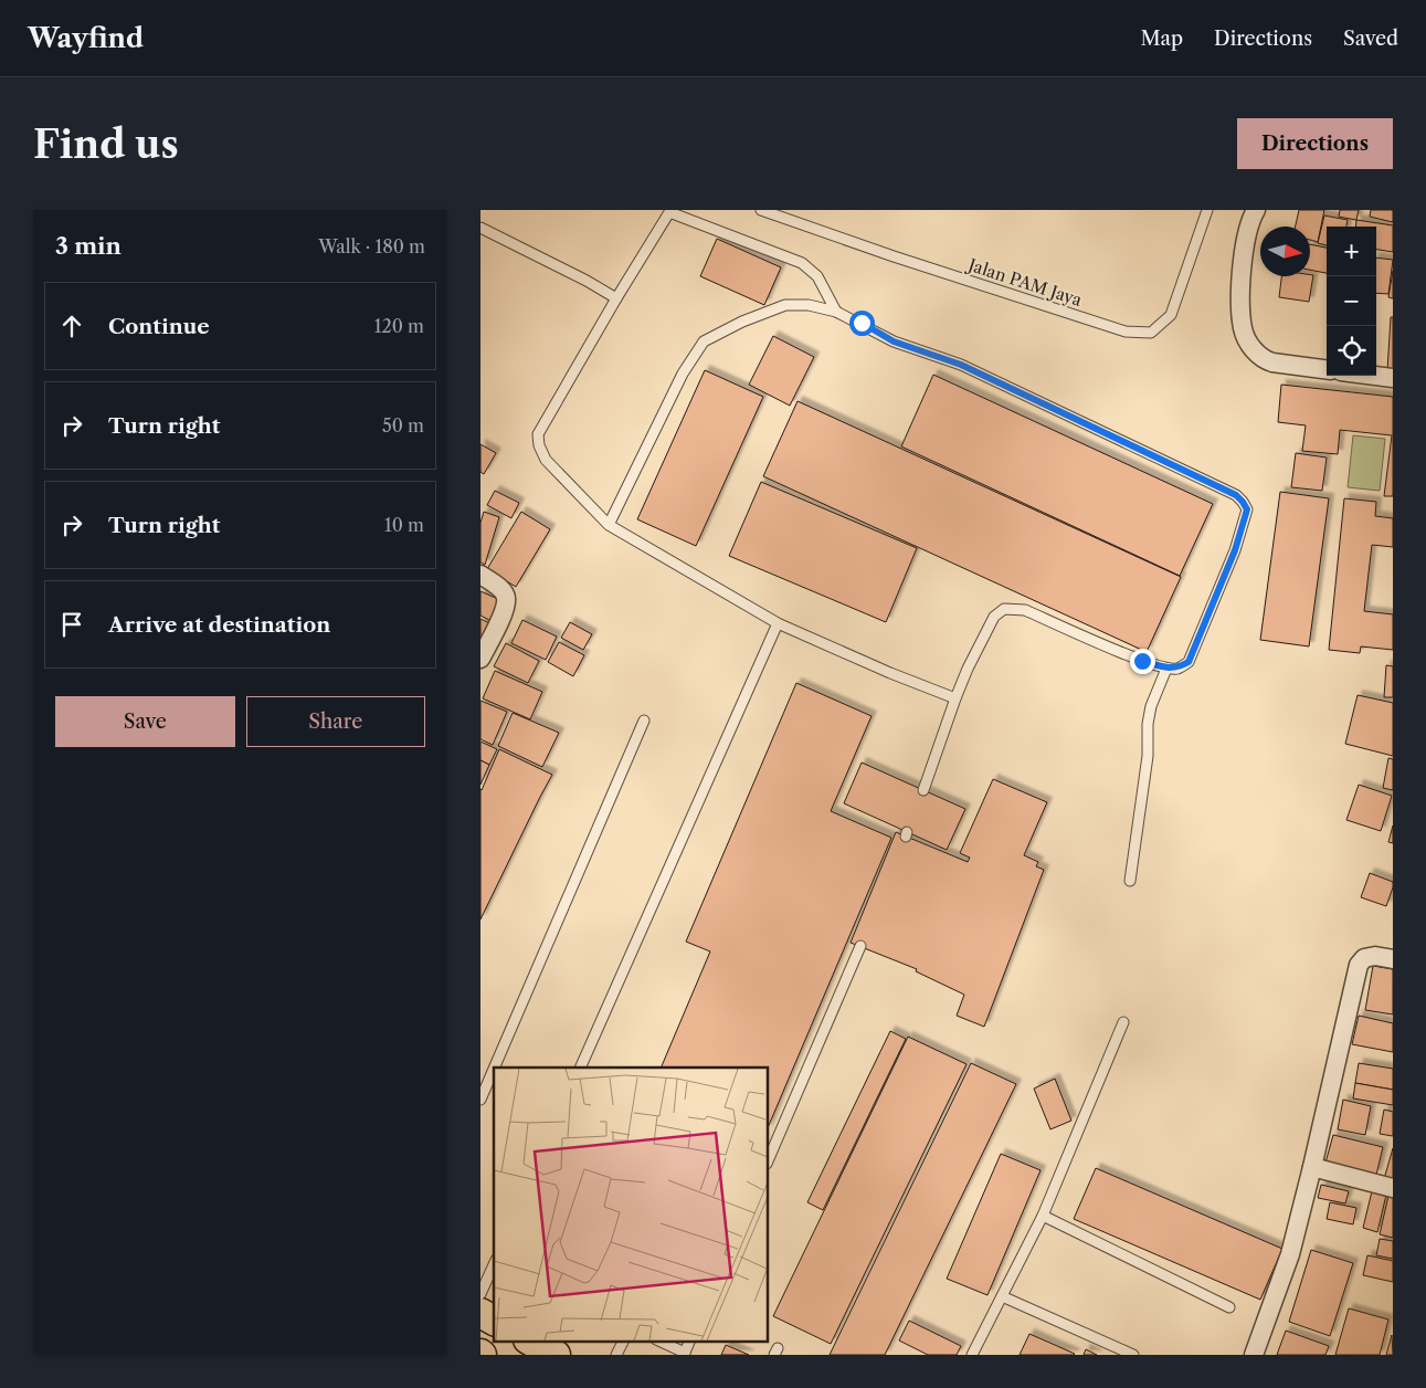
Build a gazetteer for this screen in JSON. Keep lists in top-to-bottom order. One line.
{"streets":{"lane":["Jalan PAM Jaya"]},"north":"right","page":{"header":"Wayfind","nav":["Map","Directions","Saved"],"buttons":["Directions",["Save","Share"]],"title":"Find us","heading":["3 min","Walk · 180 m"],"map_buttons":["+","−"],"list":[["Continue","120 m"],["Turn right","50 m"],["Turn right","10 m"],"Arrive at destination"]}}
